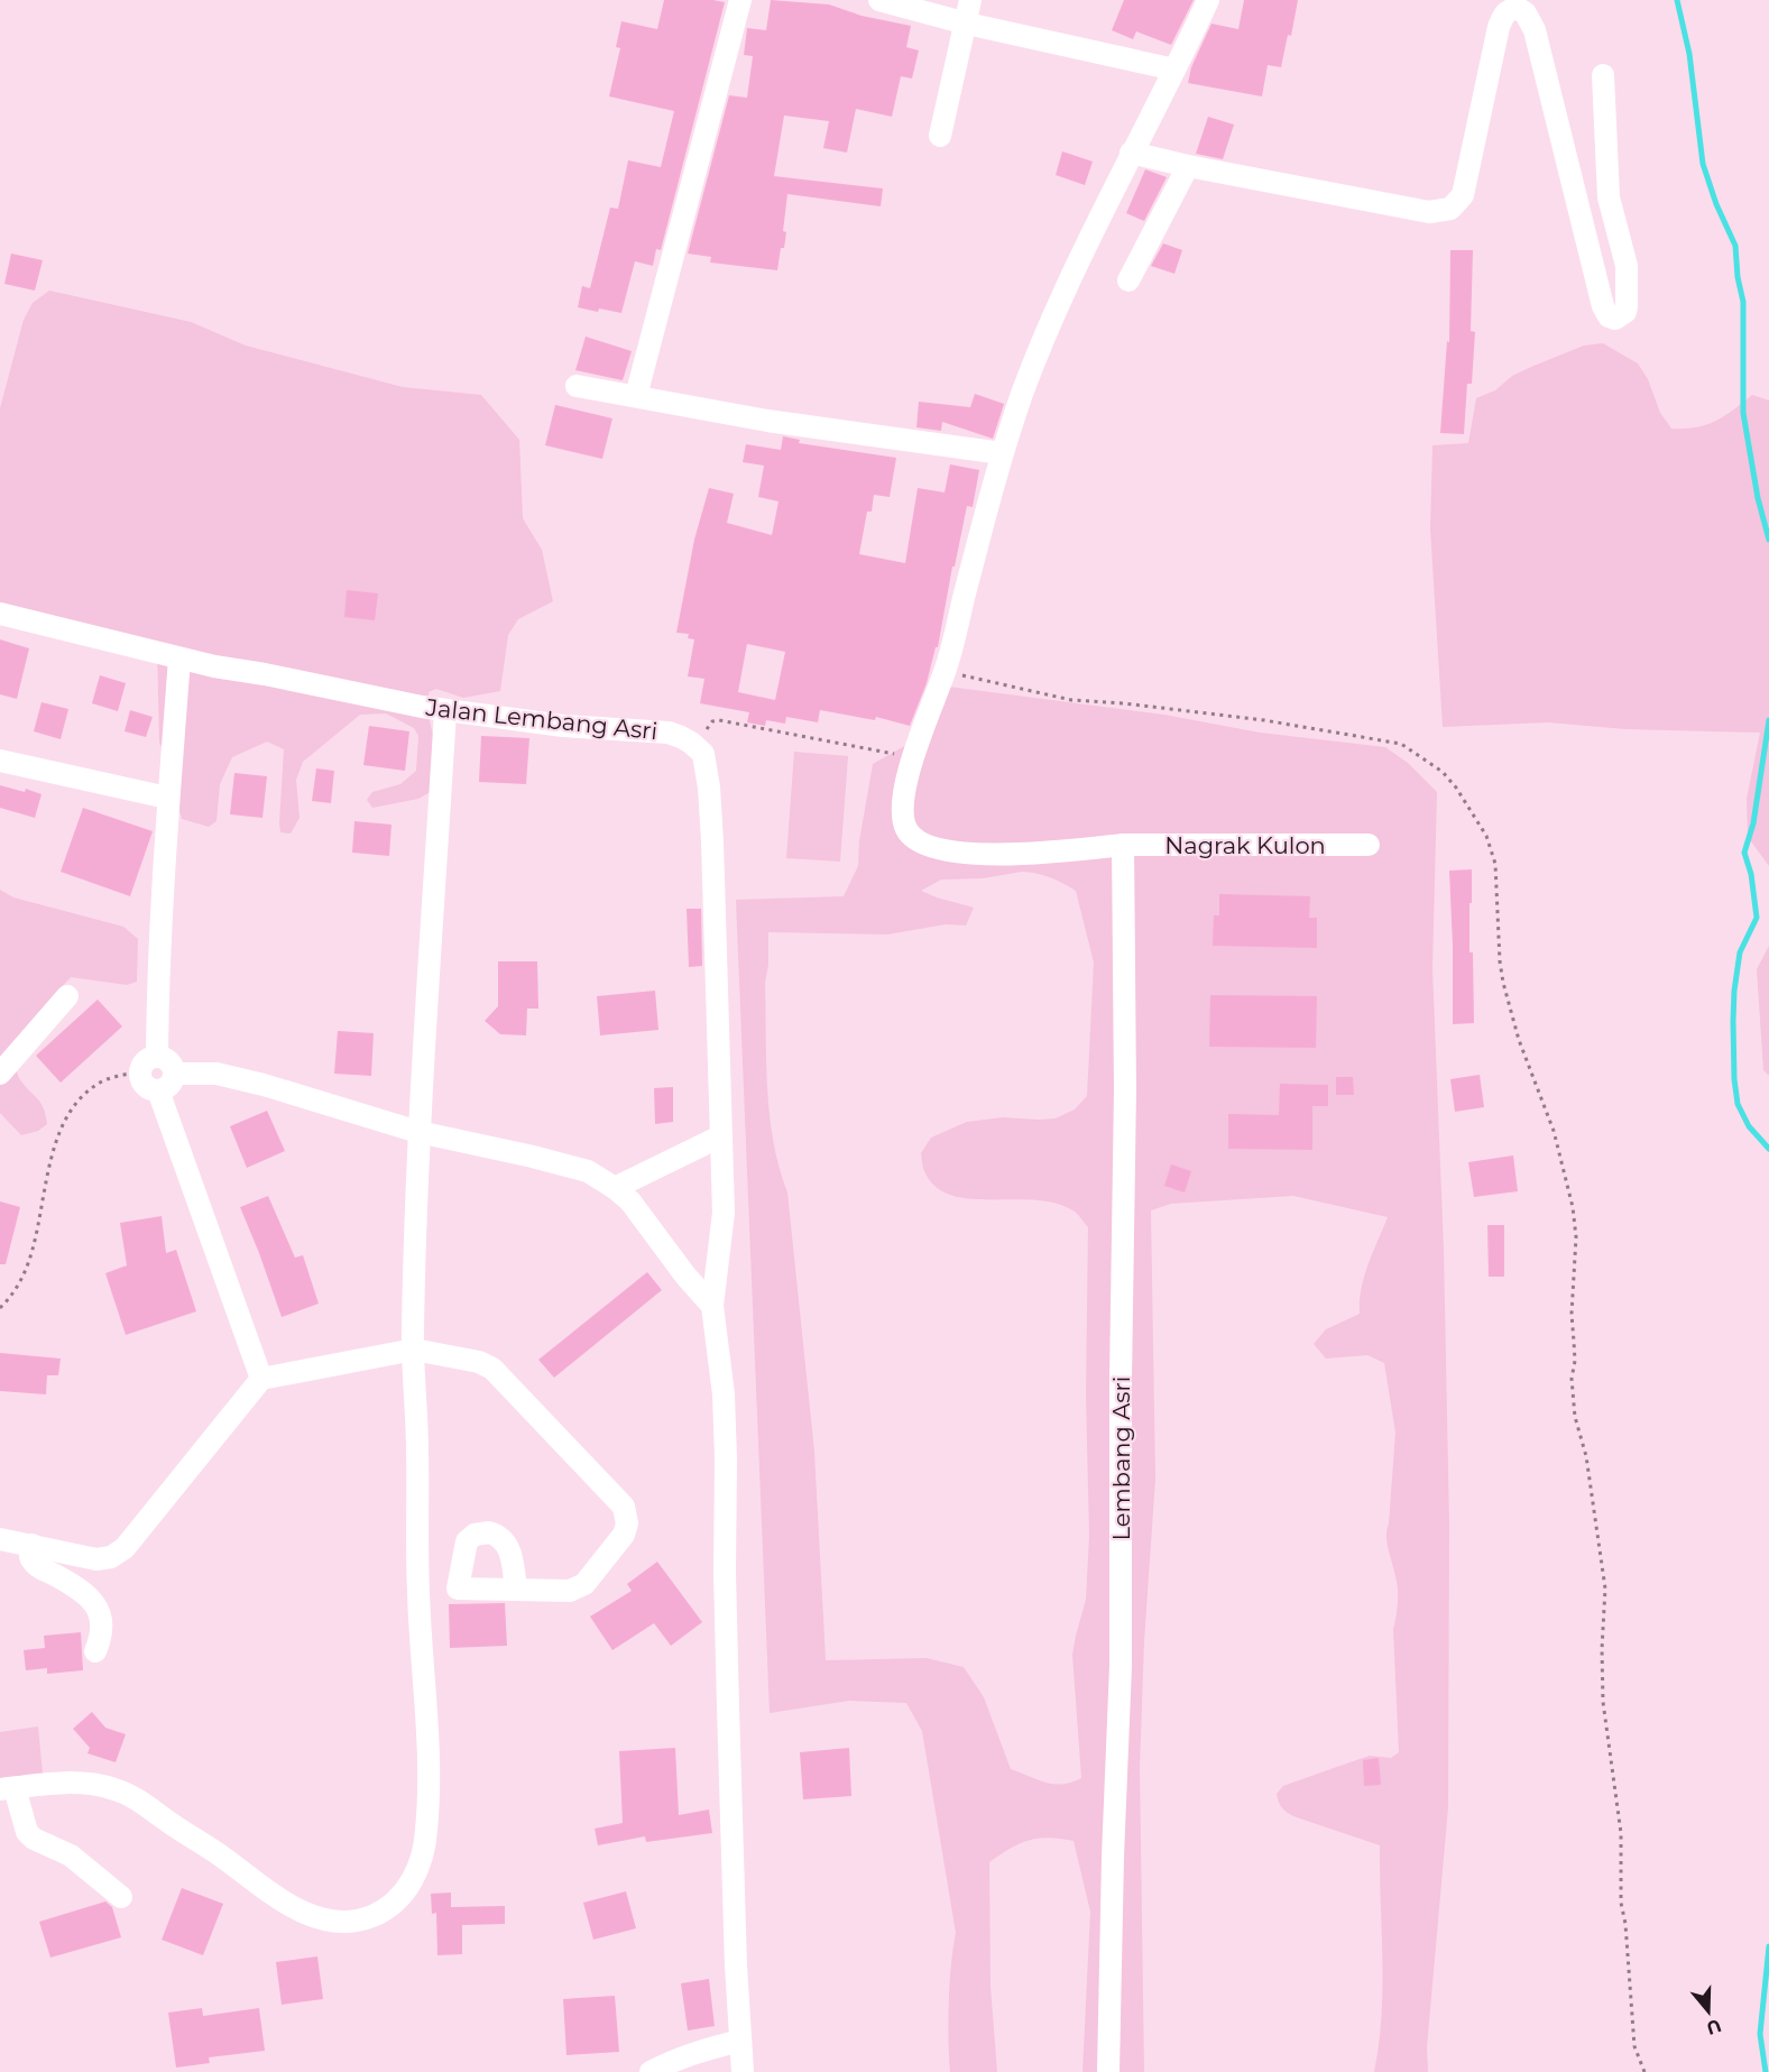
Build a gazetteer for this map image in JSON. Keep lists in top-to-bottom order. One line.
{"streets":{"street":["Jalan Lembang Asri","Nagrak Kulon","Lembang Asri"]},"crossings":[["Nagrak Kulon","Lembang Asri"]],"north":"bottom"}
